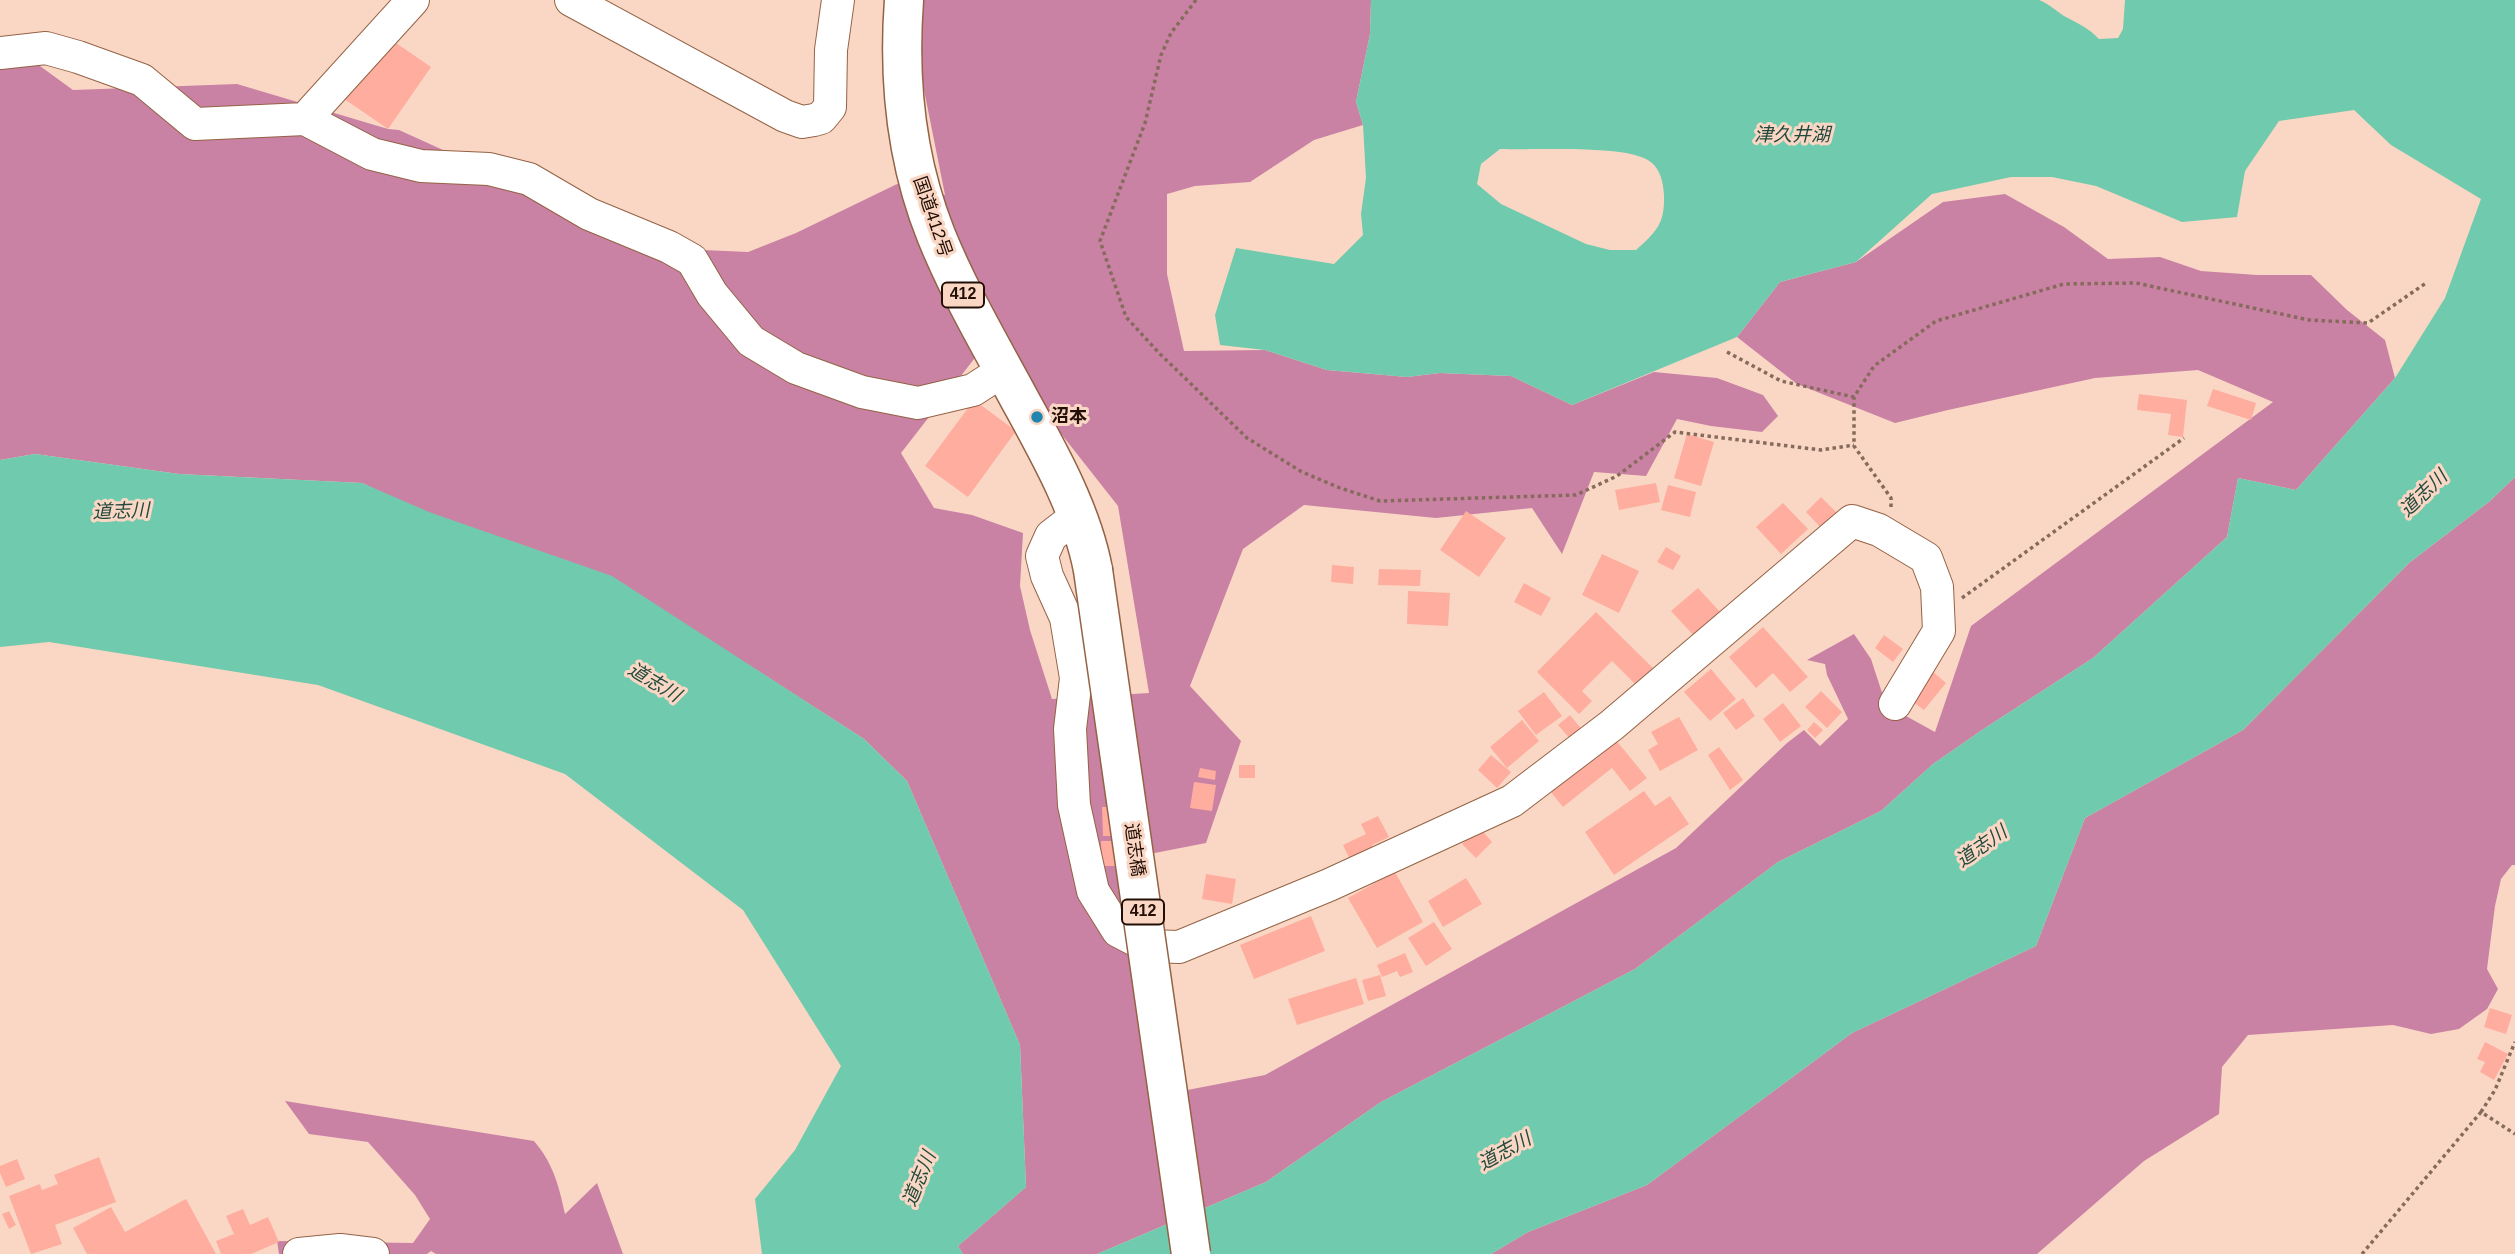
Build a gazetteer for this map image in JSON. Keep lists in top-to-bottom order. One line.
{"streets":{"highway":["国道412号","412","道志橋"]},"crossings":[["国道412号","道志橋"]],"water":["津久井湖","道志川"],"places":["沼本"]}
